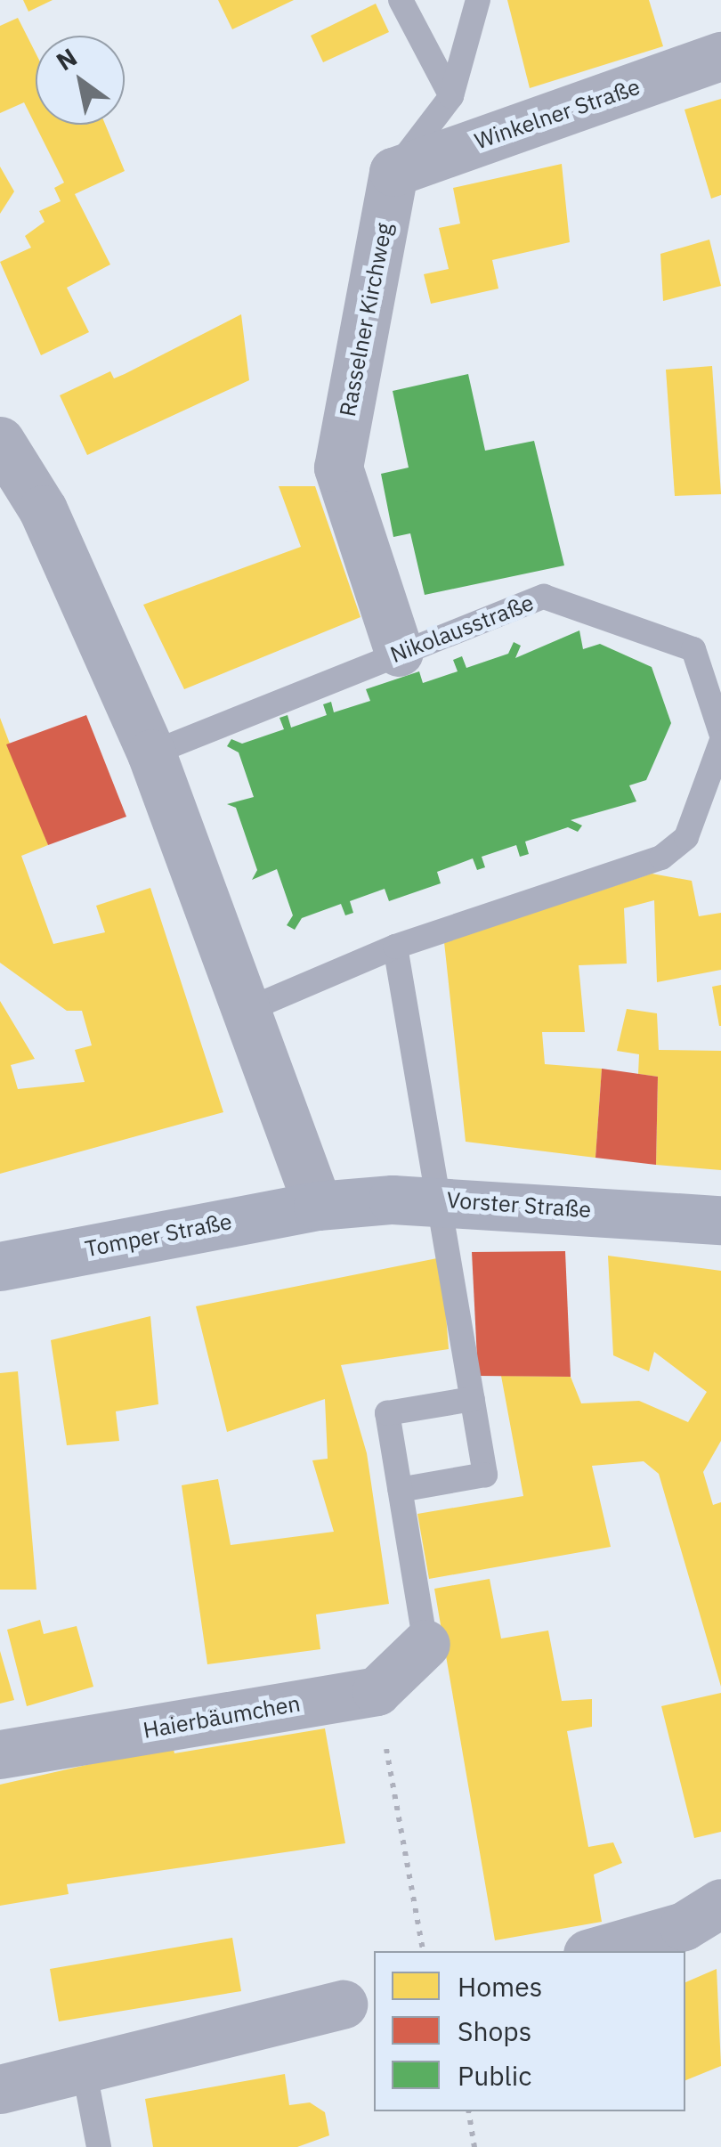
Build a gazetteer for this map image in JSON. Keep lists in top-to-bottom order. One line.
{"streets":{"main road":["Vorster Straße","Tomper Straße"],"street":["Winkelner Straße","Rasselner Kirchweg","Haierbäumchen"],"lane":["Nikolausstraße"]},"crossings":[["Winkelner Straße","Rasselner Kirchweg"],["Rasselner Kirchweg","Nikolausstraße"],["Vorster Straße","Tomper Straße"]],"legend":["Homes","Shops","Public"],"north":"top left"}
